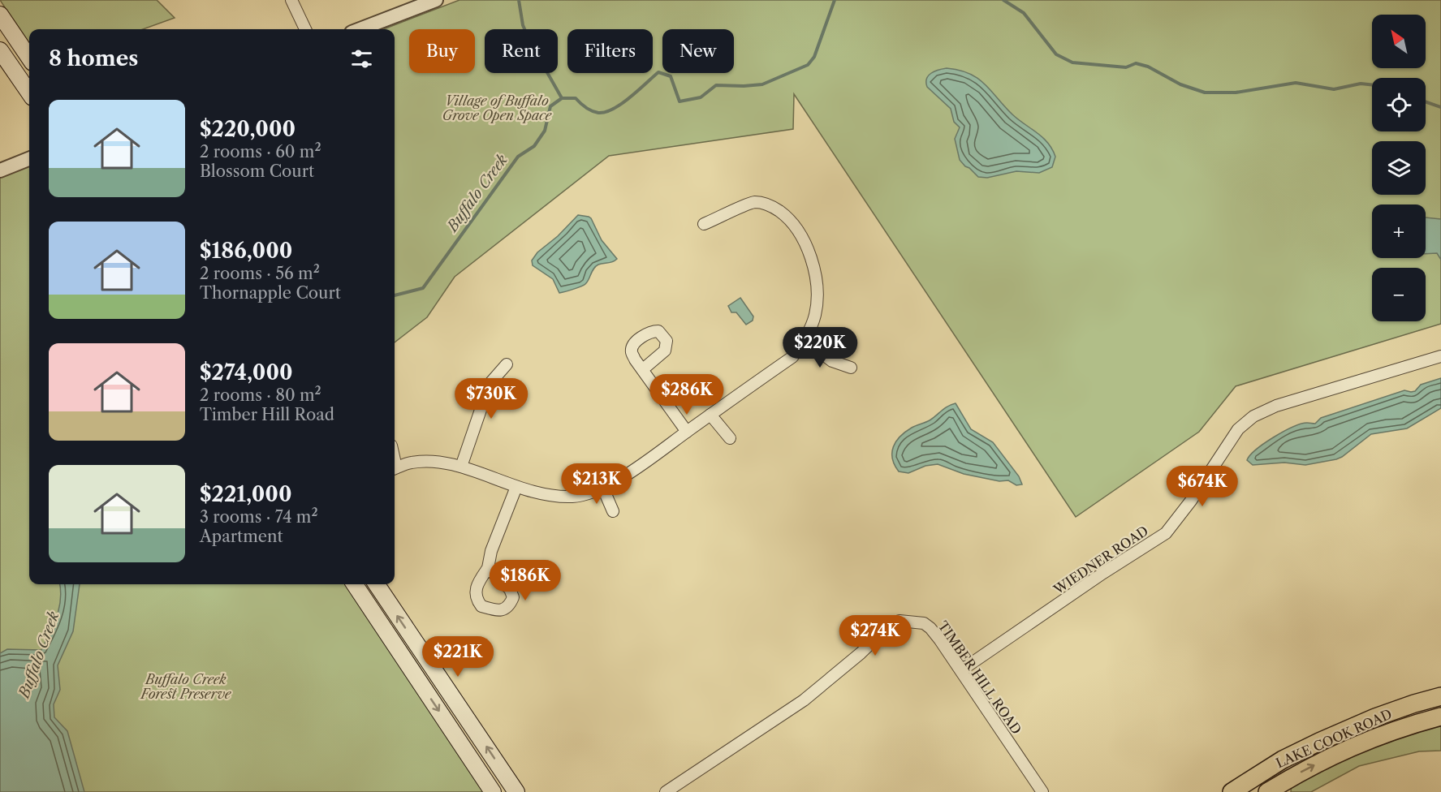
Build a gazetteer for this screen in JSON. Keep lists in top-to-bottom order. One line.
{"streets":{"main road":["LAKE COOK ROAD"],"street":["WIEDNER ROAD","TIMBER HILL ROAD"]},"crossings":[["WIEDNER ROAD","TIMBER HILL ROAD"]],"water":["Buffalo Creek"],"parks":["Village of Buffalo Grove Open Space","Buffalo Creek Forest Preserve"],"north":"top left","page":{"map_buttons":["+","−"],"chip":["Buy","Rent","Filters","New"],"heading":"8 homes","list":[{"name":"$220,000","note":"2 rooms · 60 m² · Blossom Court"},{"name":"$186,000","note":"2 rooms · 56 m² · Thornapple Court"},{"name":"$274,000","note":"2 rooms · 80 m² · Timber Hill Road"},{"name":"$221,000","note":"3 rooms · 74 m² · Apartment"}],"price":["$220K","$286K","$730K","$213K","$674K","$186K","$274K","$221K"]}}
